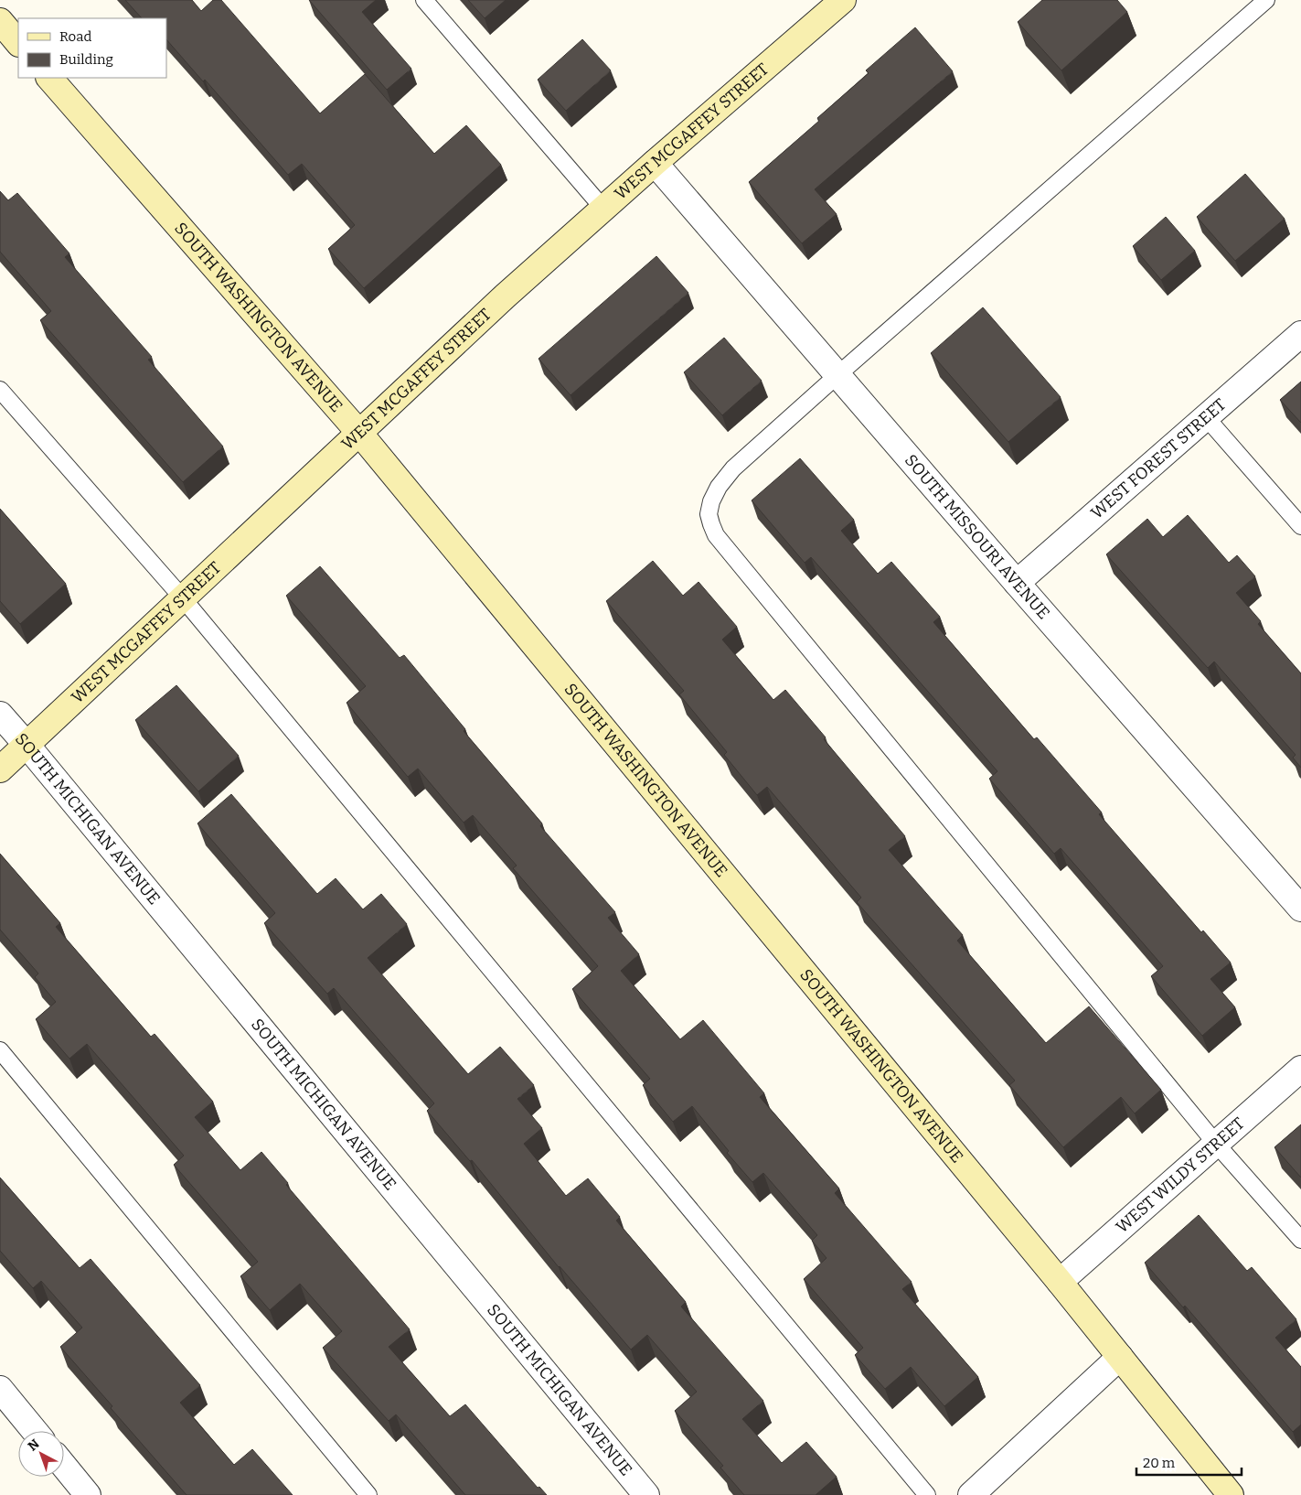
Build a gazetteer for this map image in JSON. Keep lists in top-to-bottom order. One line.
{"streets":{"street":["WEST MCGAFFEY STREET","SOUTH WASHINGTON AVENUE","WEST FOREST STREET","SOUTH MISSOURI AVENUE","SOUTH MICHIGAN AVENUE","WEST WILDY STREET"]},"crossings":[["WEST MCGAFFEY STREET","SOUTH WASHINGTON AVENUE"],["WEST MCGAFFEY STREET","SOUTH MISSOURI AVENUE"],["WEST MCGAFFEY STREET","SOUTH MICHIGAN AVENUE"],["SOUTH WASHINGTON AVENUE","WEST WILDY STREET"],["WEST FOREST STREET","SOUTH MISSOURI AVENUE"]],"legend":["Road","Building"],"scale_bar":"20 m","north":"top left"}
